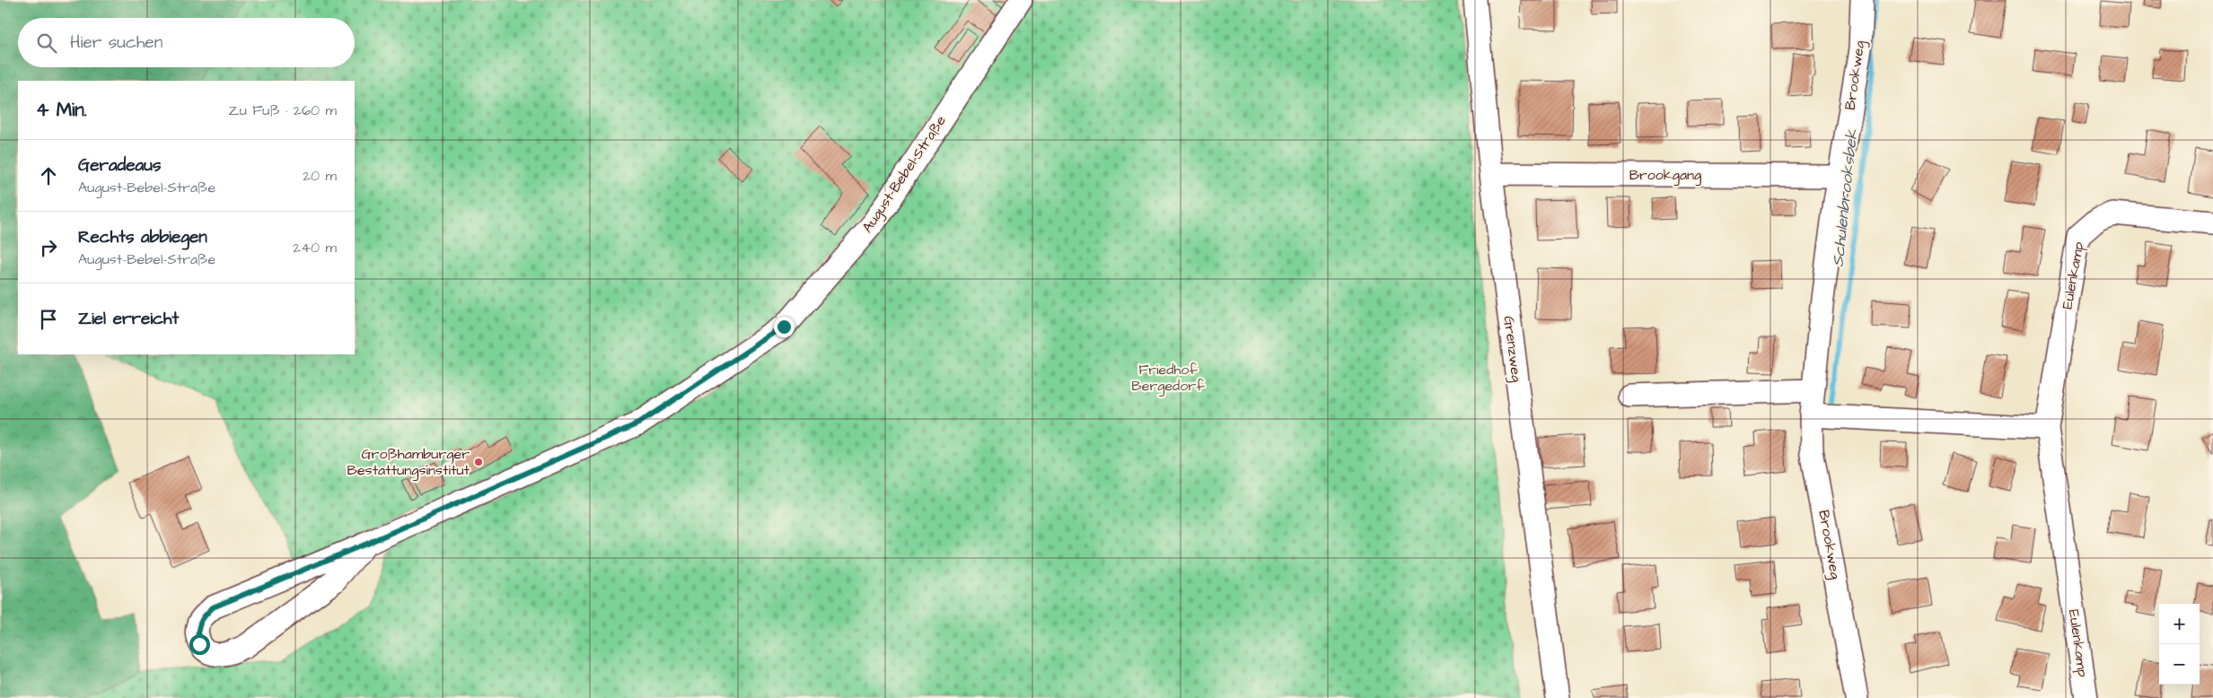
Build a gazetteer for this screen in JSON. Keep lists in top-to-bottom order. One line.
{"streets":{"street":["Brookweg","August-Bebel-Straße","Brookgang","Eulenkamp","Grenzweg"]},"crossings":[["Brookweg","Brookgang"],["Brookgang","Grenzweg"]],"water":["Schulenbrooksbek"],"parks":["Friedhof Bergedorf"],"places":["Großhamburger Bestattungsinstitut"],"page":{"search":"Hier suchen","heading":["4 Min.","Zu Fuß · 260 m"],"list":[["Geradeaus","August-Bebel-Straße","20 m"],["Rechts abbiegen","August-Bebel-Straße","240 m"],"Ziel erreicht"],"map_buttons":["+","−"]}}
